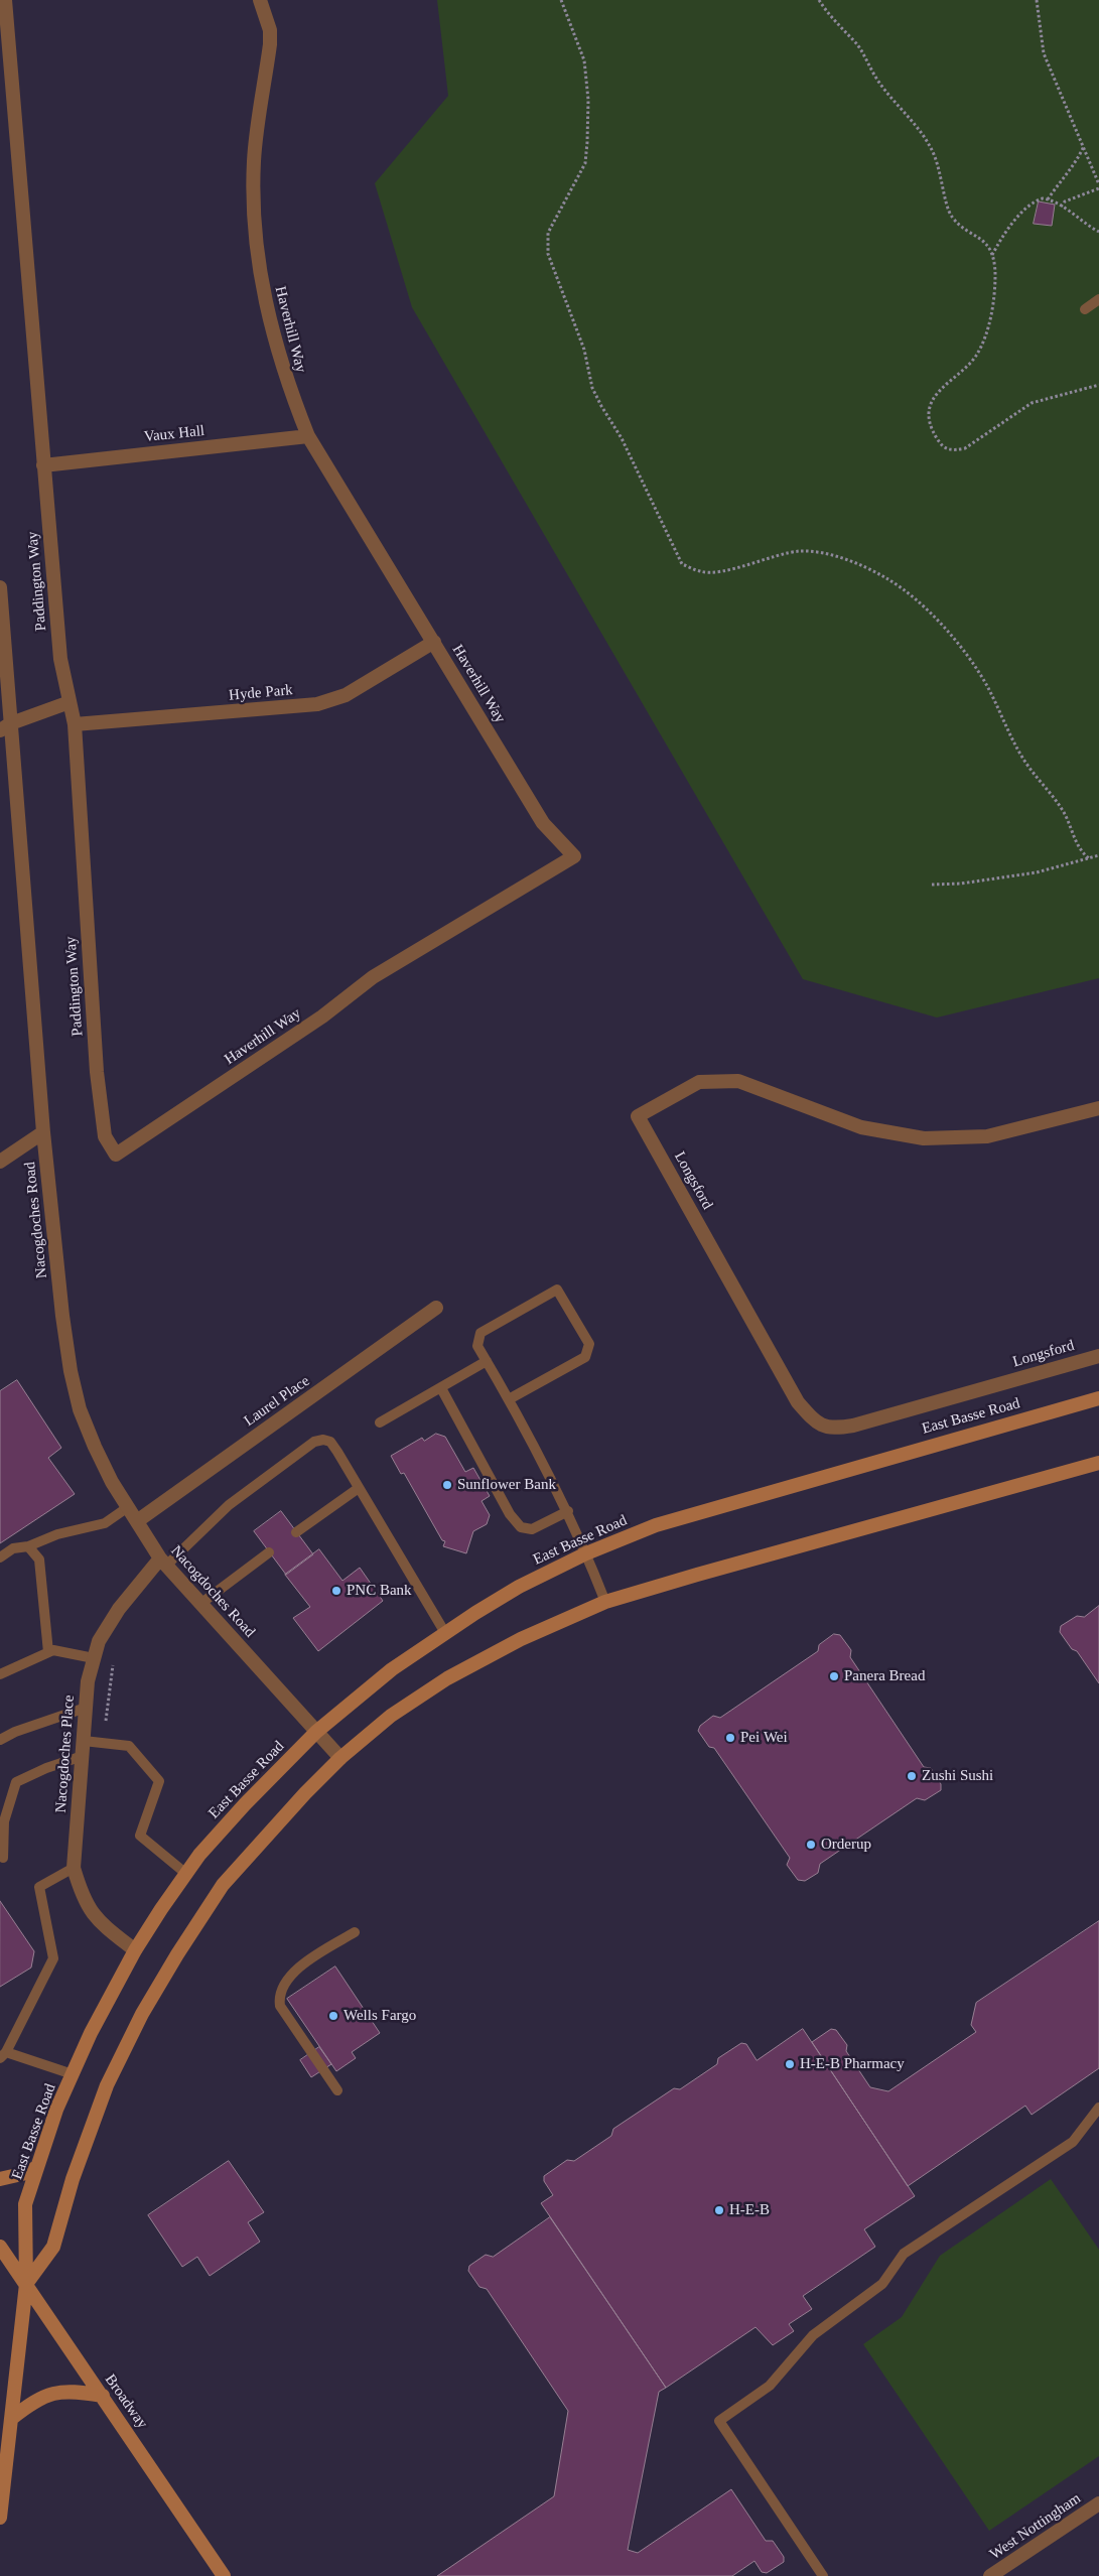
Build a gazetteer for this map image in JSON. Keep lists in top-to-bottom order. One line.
{"streets":{"main road":["East Basse Road","Broadway"],"street":["Haverhill Way","Vaux Hall","Paddington Way","Hyde Park","Longsford","Nacogdoches Road","Laurel Place","Nacogdoches Place","West Nottingham"]},"crossings":[["Haverhill Way","Vaux Hall"],["Haverhill Way","Paddington Way"],["Haverhill Way","Hyde Park"],["Vaux Hall","Paddington Way"],["Paddington Way","Hyde Park"],["Nacogdoches Road","Laurel Place"],["Nacogdoches Road","East Basse Road"],["Nacogdoches Road","Nacogdoches Place"],["East Basse Road","Nacogdoches Place"],["East Basse Road","Broadway"]],"places":["Sunflower Bank","PNC Bank","Panera Bread","Pei Wei","Zushi Sushi","Orderup","Wells Fargo","H-E-B Pharmacy","H-E-B"]}
